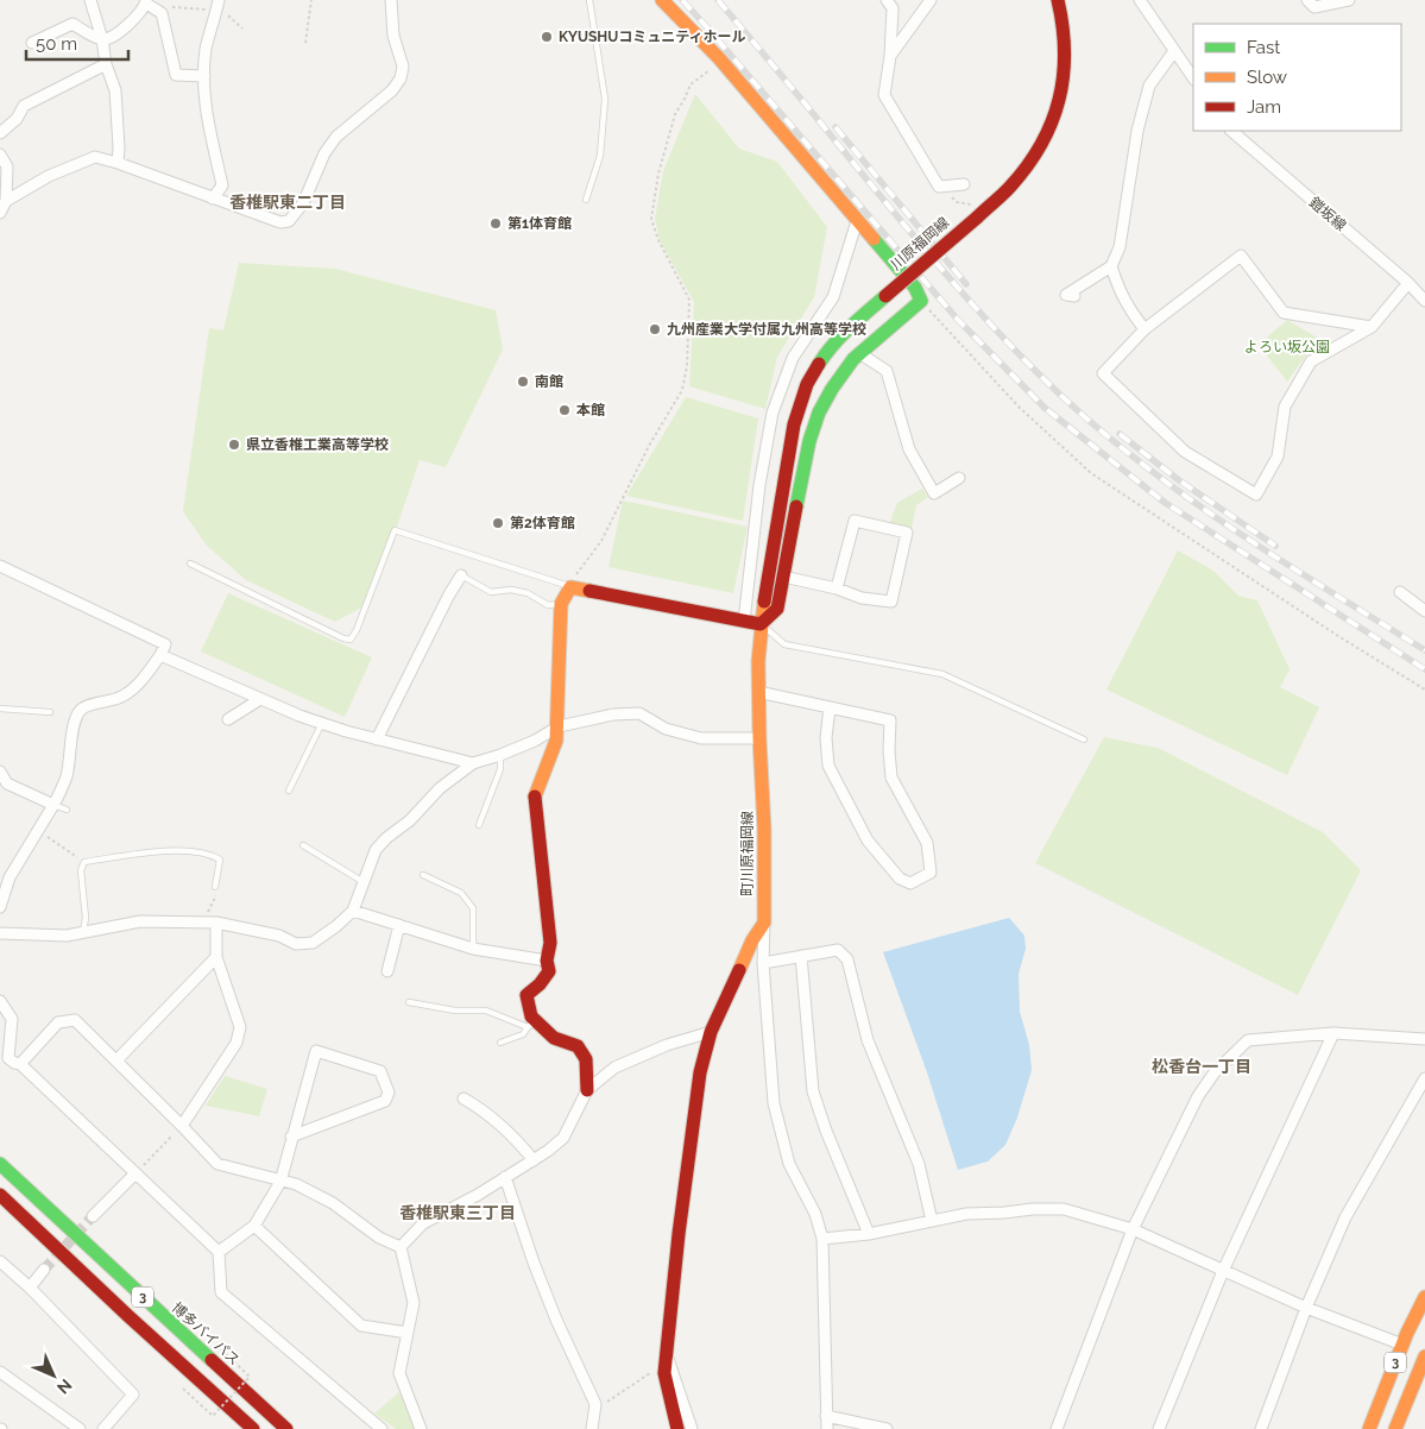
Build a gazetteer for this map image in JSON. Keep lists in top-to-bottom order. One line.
{"streets":{"main road":["川原福岡線","町川原福岡線","3","博多バイパス"],"street":["鎧坂線"]},"crossings":[["川原福岡線","町川原福岡線"]],"districts":["香椎駅東二丁目","松香台一丁目","香椎駅東三丁目"],"parks":["よろい坂公園"],"places":["KYUSHUコミュニティホール","第1体育館","九州産業大学付属九州高等学校","南館","本館","県立香椎工業高等学校","第2体育館"],"legend":["Fast","Slow","Jam"],"scale_bar":"50 m","north":"bottom right"}
